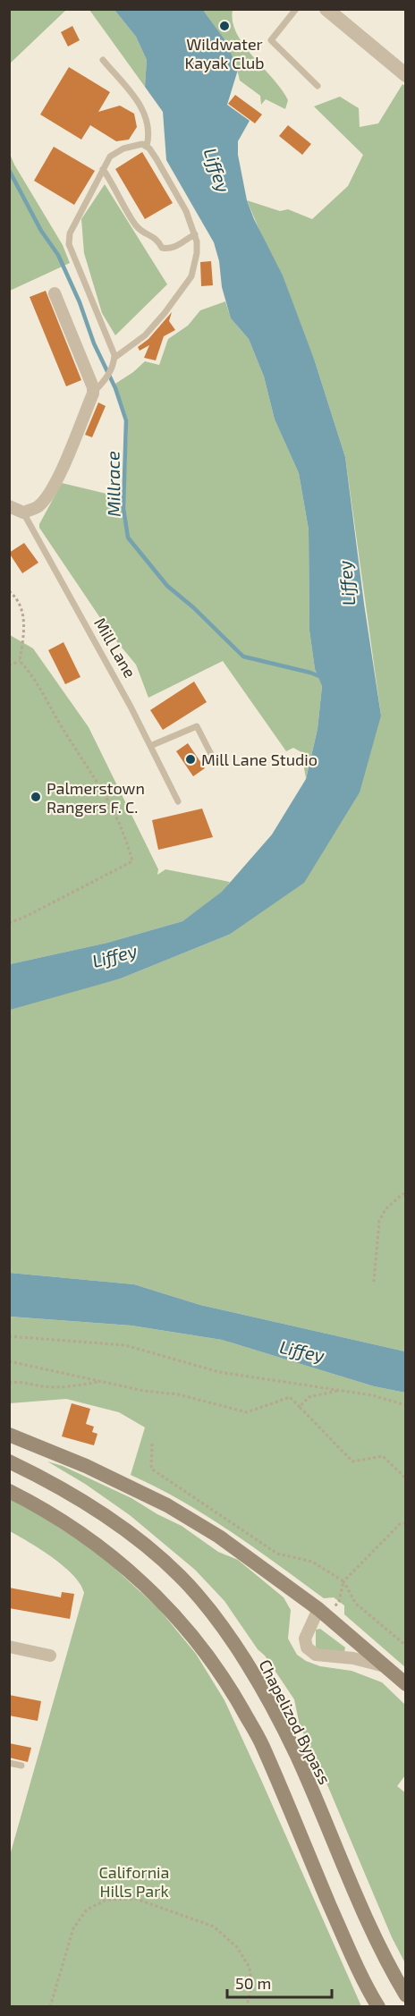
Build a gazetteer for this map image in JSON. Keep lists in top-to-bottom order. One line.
{"streets":{"main road":["Chapelizod Bypass"],"lane":["Mill Lane"]},"water":["Liffey","Millrace"],"parks":["California Hills Park"],"places":["Wildwater Kayak Club","Mill Lane Studio","Palmerstown Rangers F. C."],"scale_bar":"50 m"}
